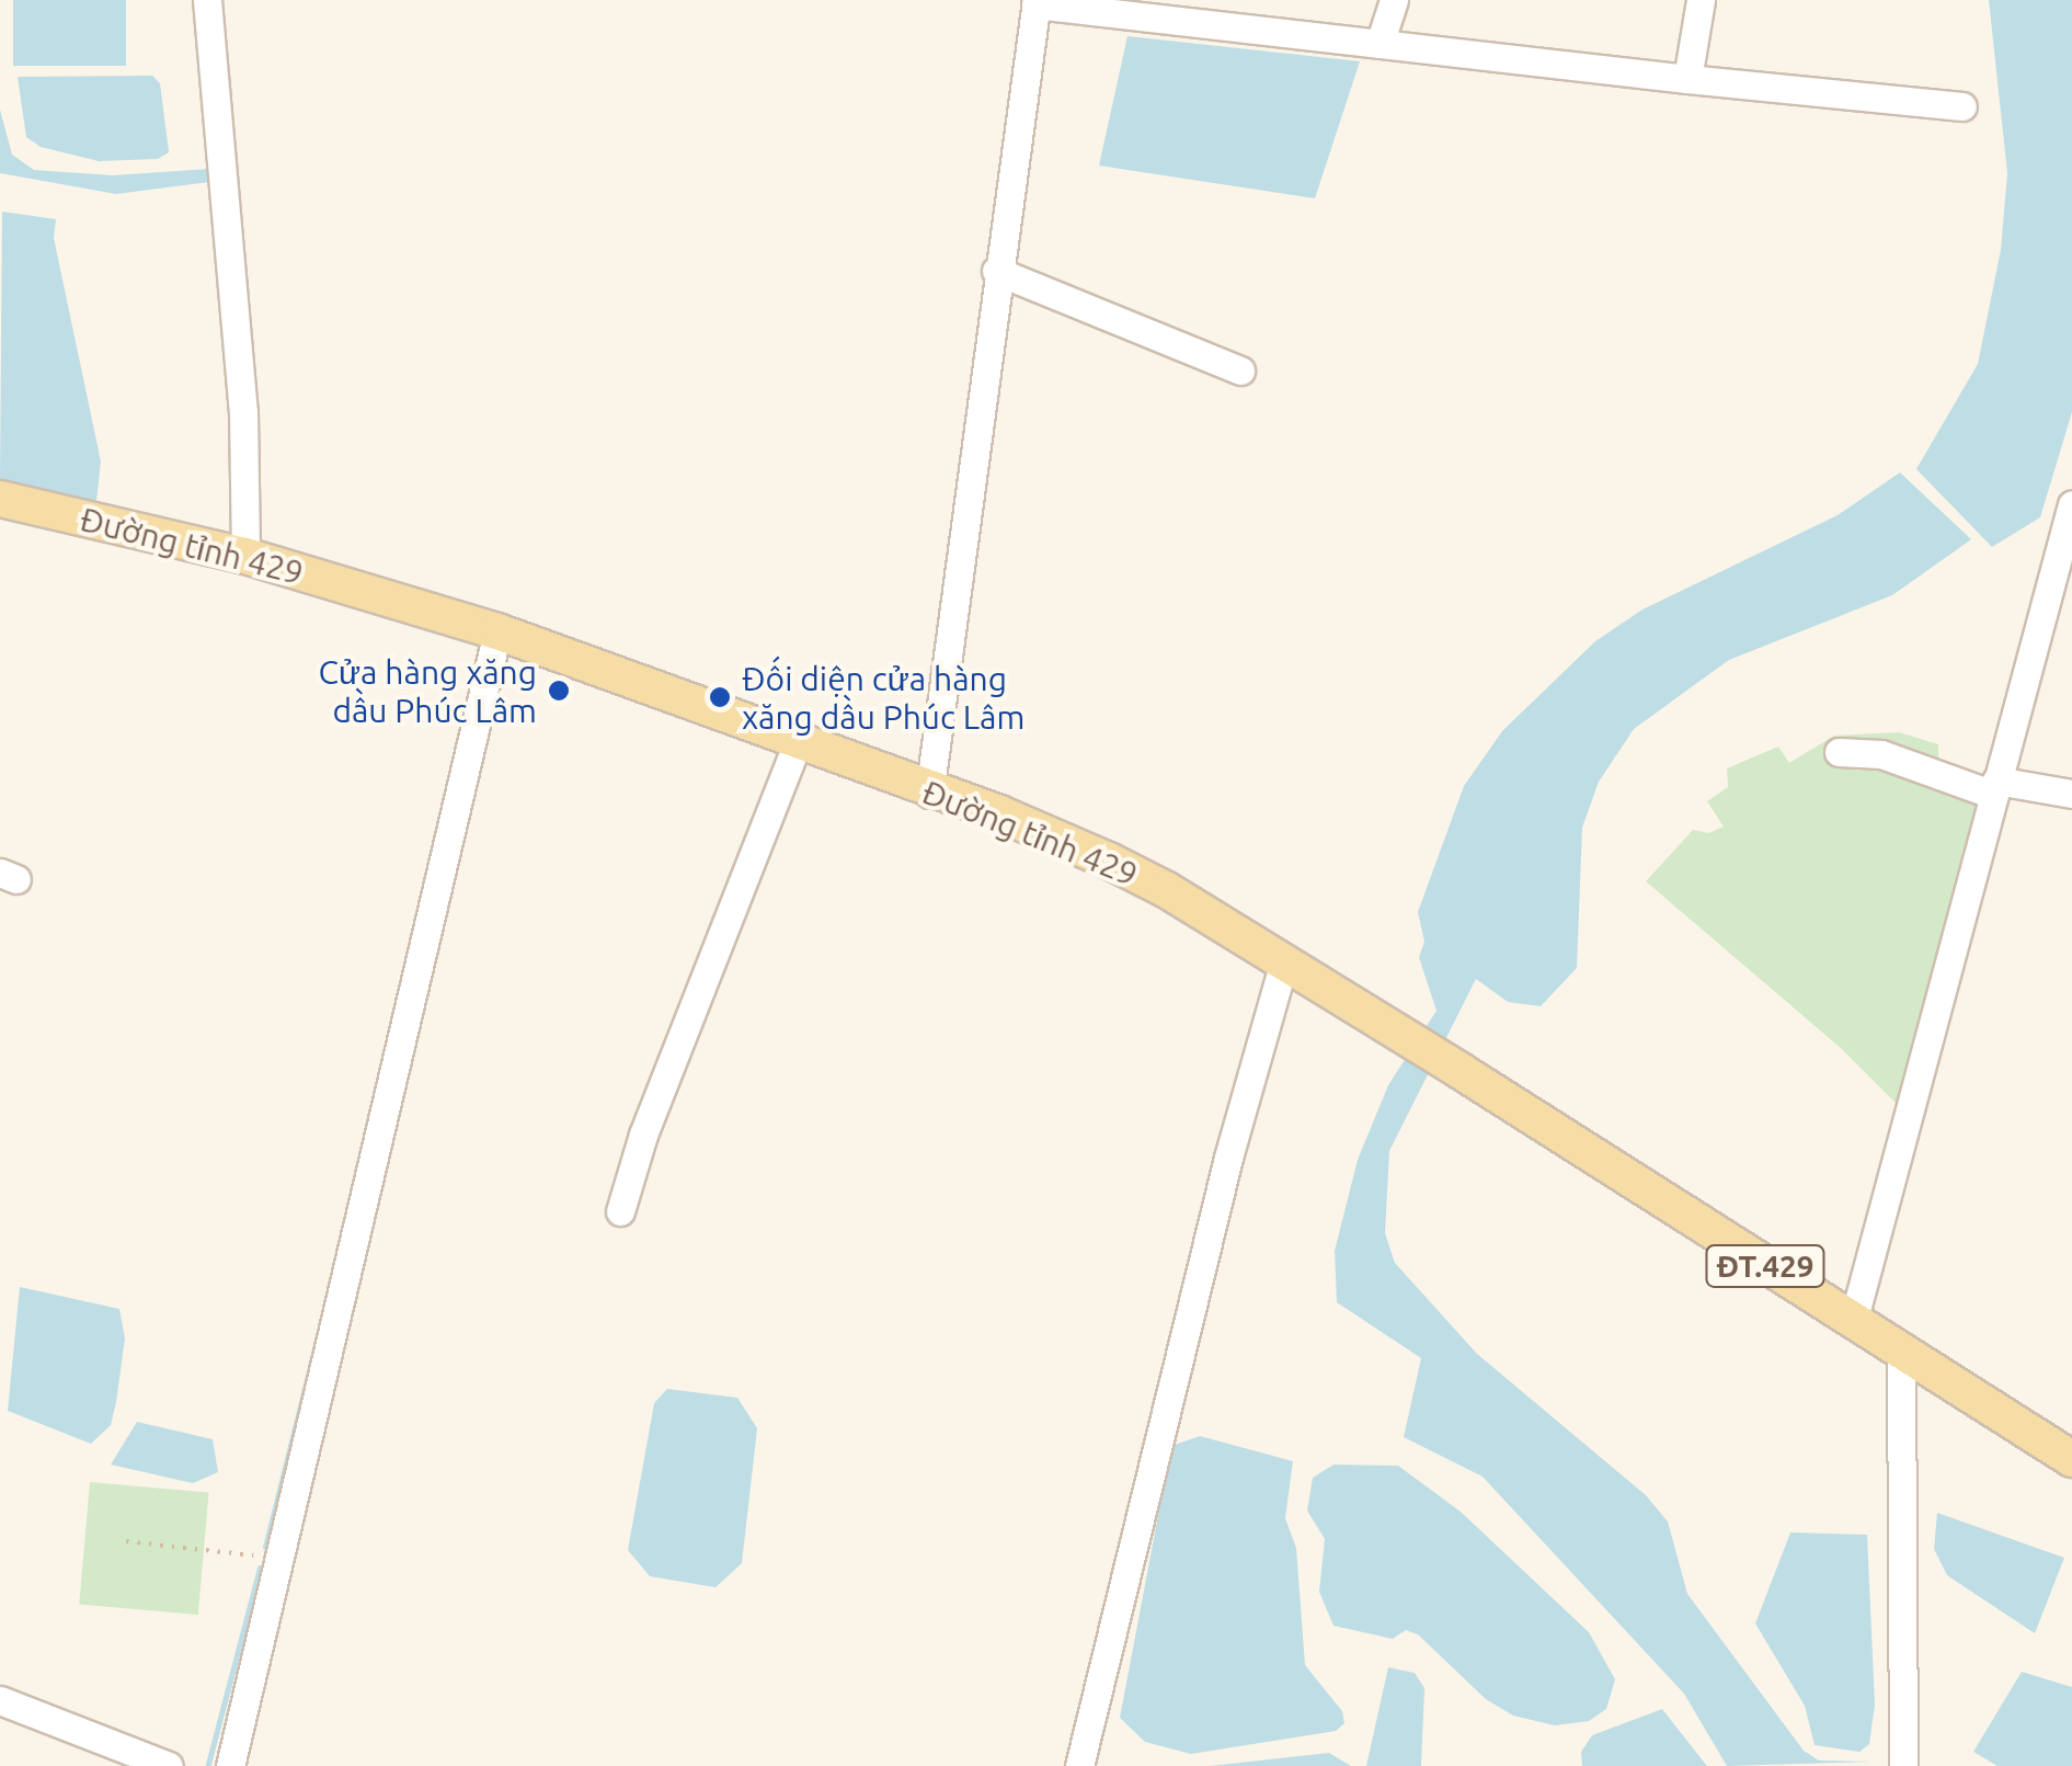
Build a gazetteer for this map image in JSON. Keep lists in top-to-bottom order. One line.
{"streets":{"main road":["Đường tỉnh 429","ĐT.429"]},"places":["Cửa hàng xăng dầu Phúc Lâm","Đối diện cửa hàng xăng dầu Phúc Lâm"]}
